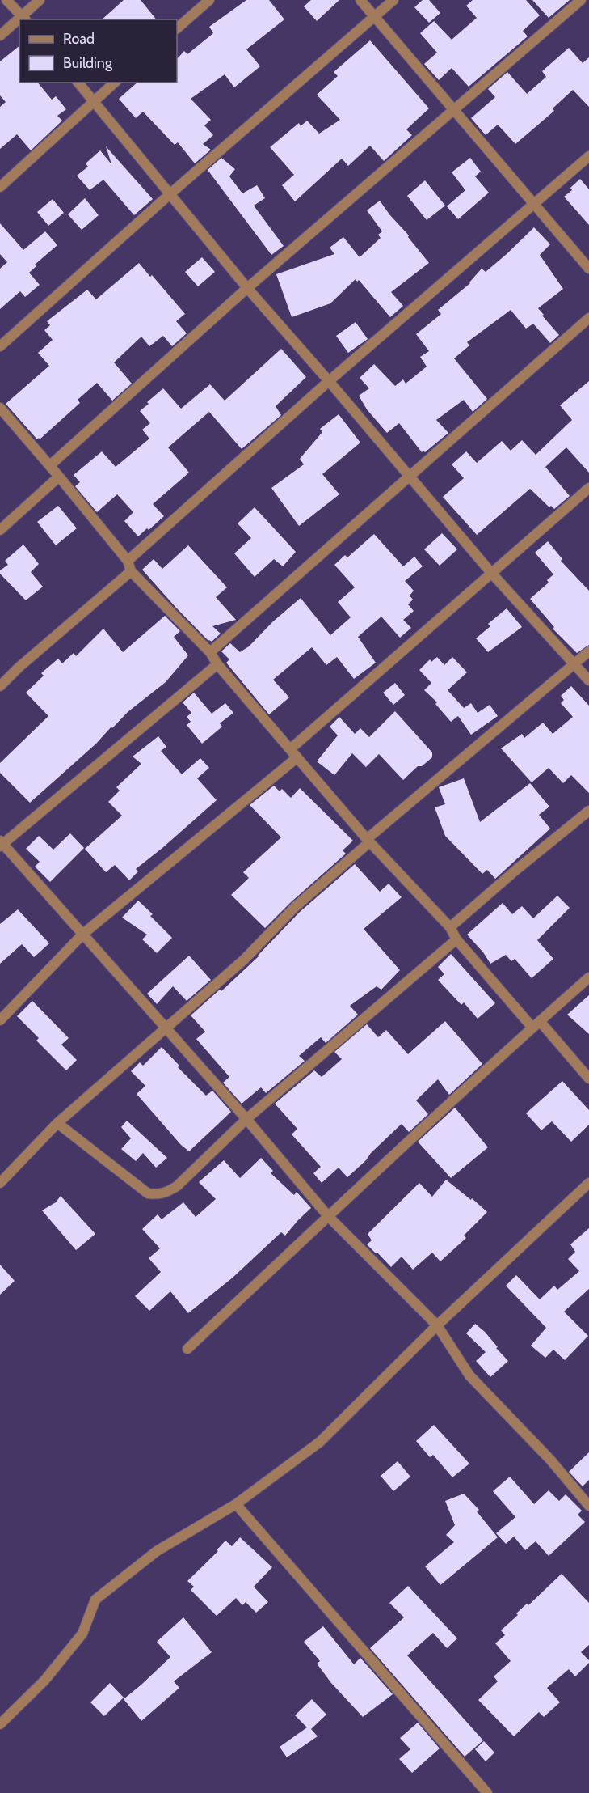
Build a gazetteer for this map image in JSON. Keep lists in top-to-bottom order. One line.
{"legend":["Road","Building"]}
